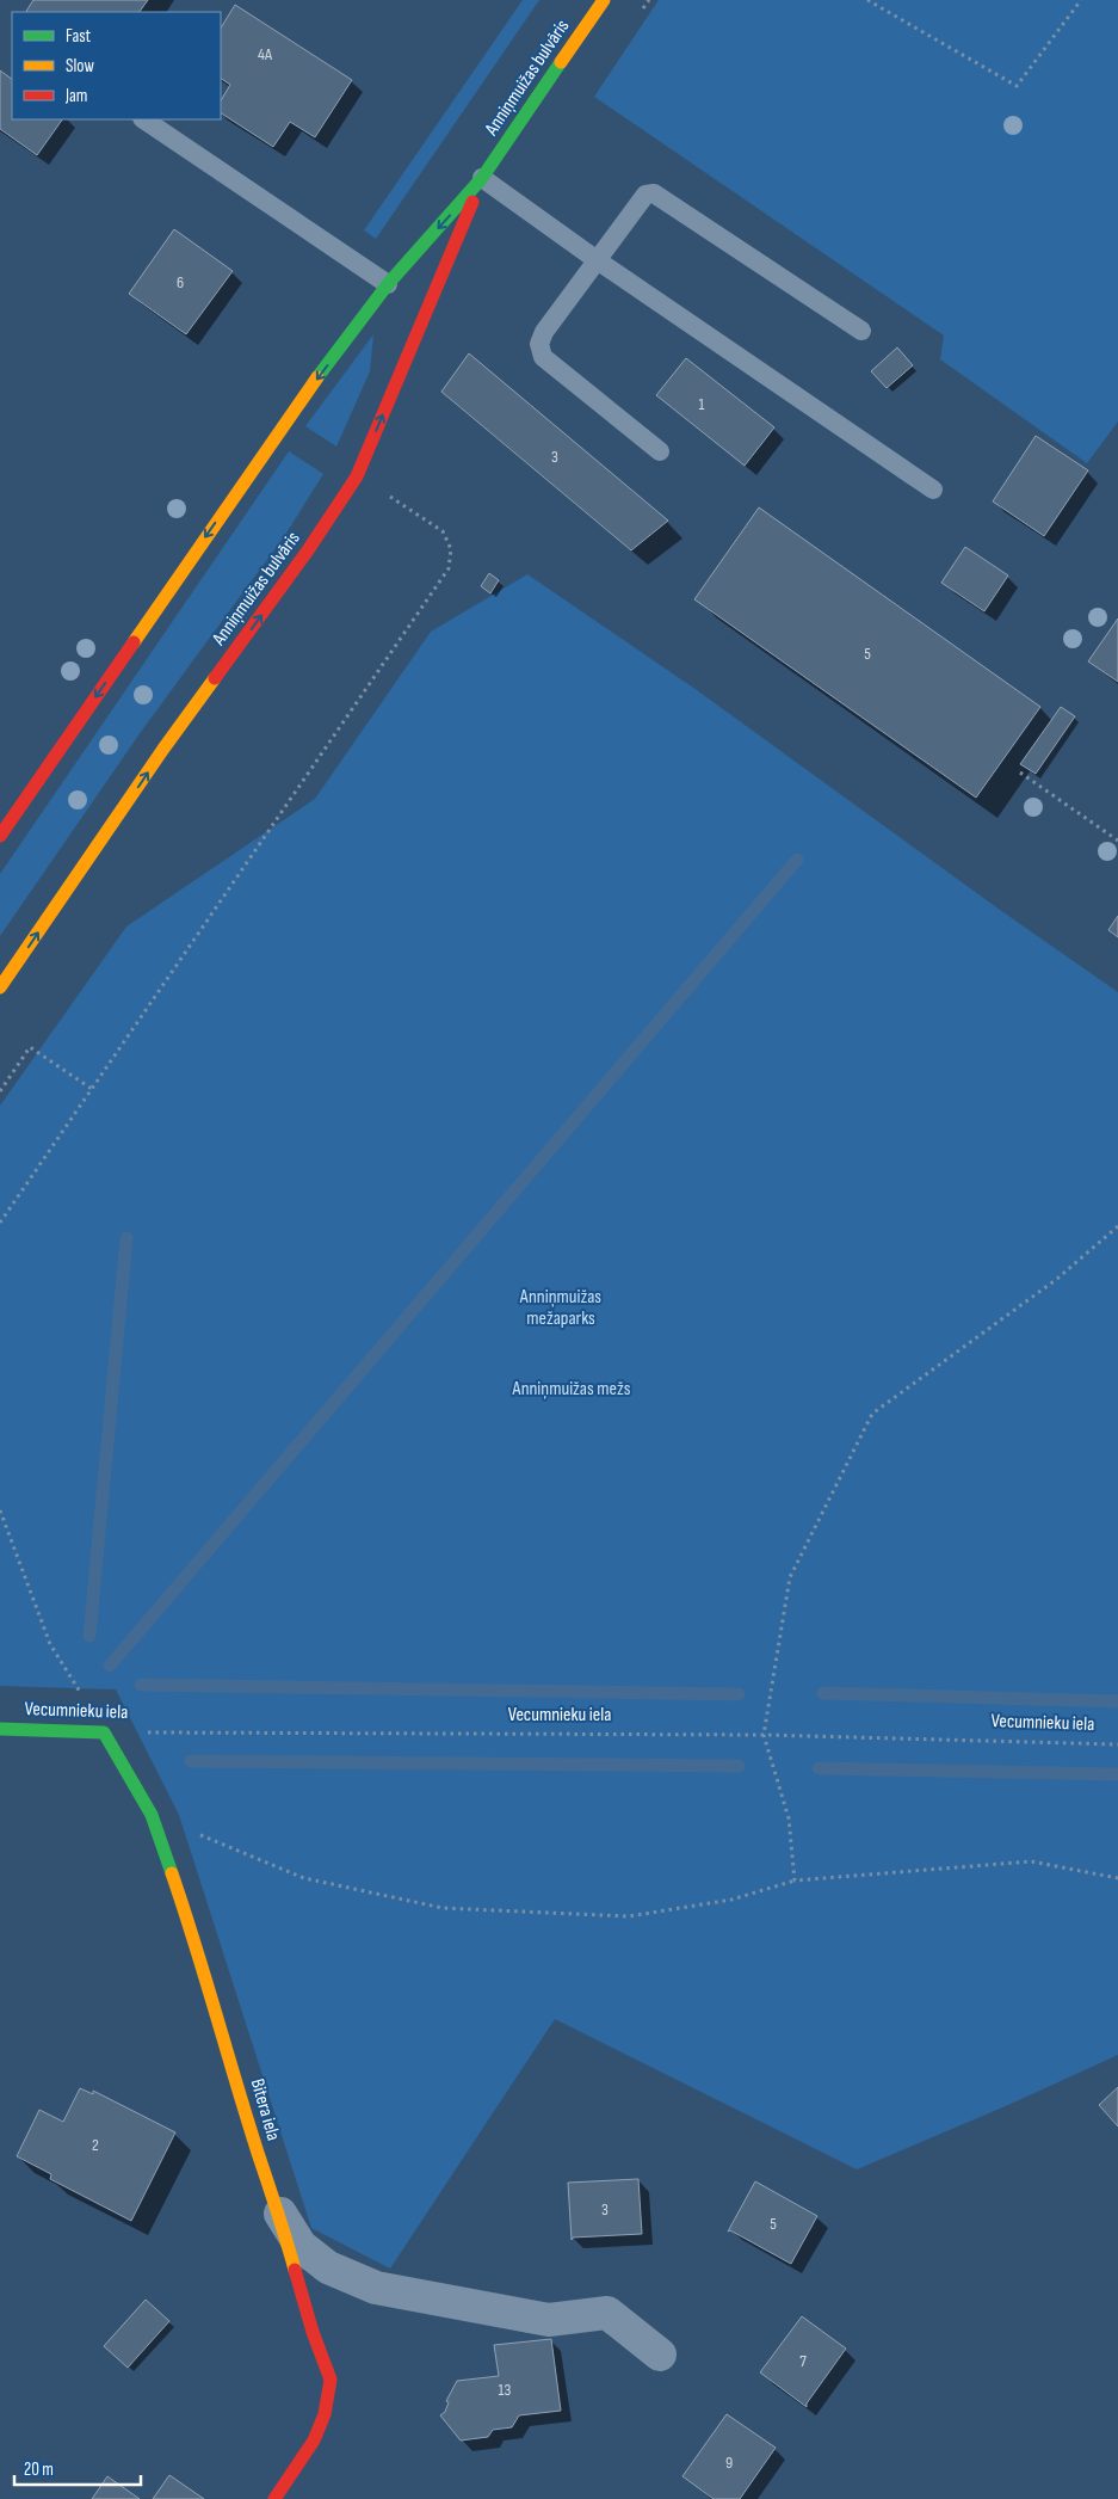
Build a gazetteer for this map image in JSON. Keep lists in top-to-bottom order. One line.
{"streets":{"street":["Anniņmuižas bulvāris","Vecumnieku iela","Bitera iela"]},"crossings":[["Vecumnieku iela","Bitera iela"]],"parks":["Anniņmuižas mežaparks","Anniņmuižas mežs"],"house_numbers":["4A","6","1","3","5","2","3","5","7","13","9"],"legend":["Fast","Slow","Jam"],"scale_bar":"20 m"}
